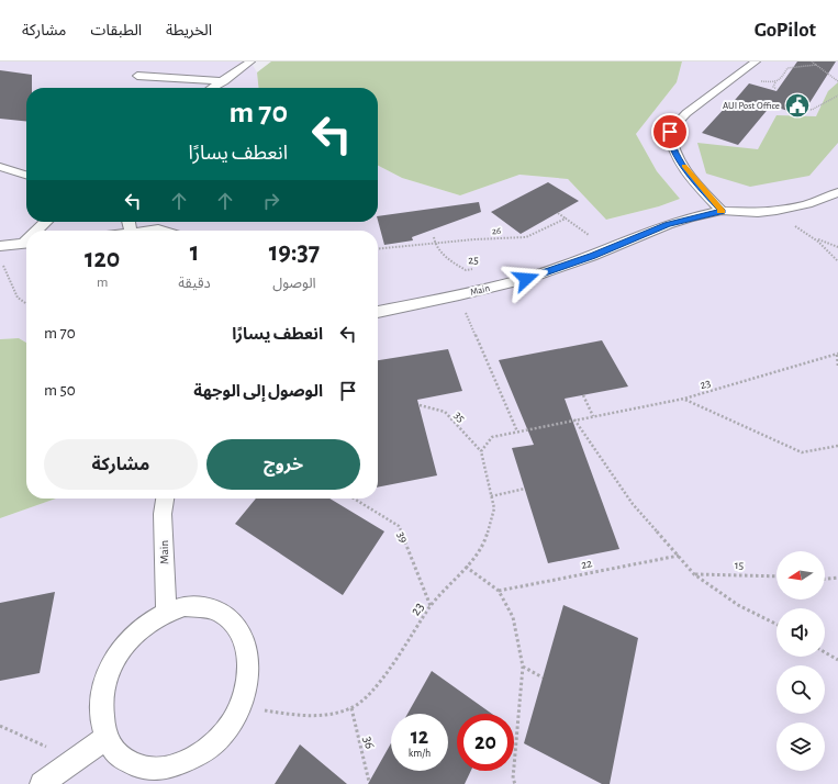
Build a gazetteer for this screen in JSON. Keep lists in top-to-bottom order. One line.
{"streets":{"lane":["Main"],"path":["26","25","23","35","39","22","15","36"]},"crossings":[["26","25"],["Main","23"],["23","35"],["23","39"],["23","36"]],"places":{"public building":["AUI Post Office"]},"north":"left","page":{"header":"GoPilot","nav":["الخريطة","الطبقات","مشاركة"],"turn":["70 m","انعطف يسارًا"],"eta":["19:37","الوصول","1","دقيقة","120","m"],"list":[{"name":"انعطف يسارًا","value":"70 m"},{"name":"الوصول إلى الوجهة","value":"50 m"}],"buttons":["خروج","مشاركة"],"speed":"12 km/h","limit":"20"}}
